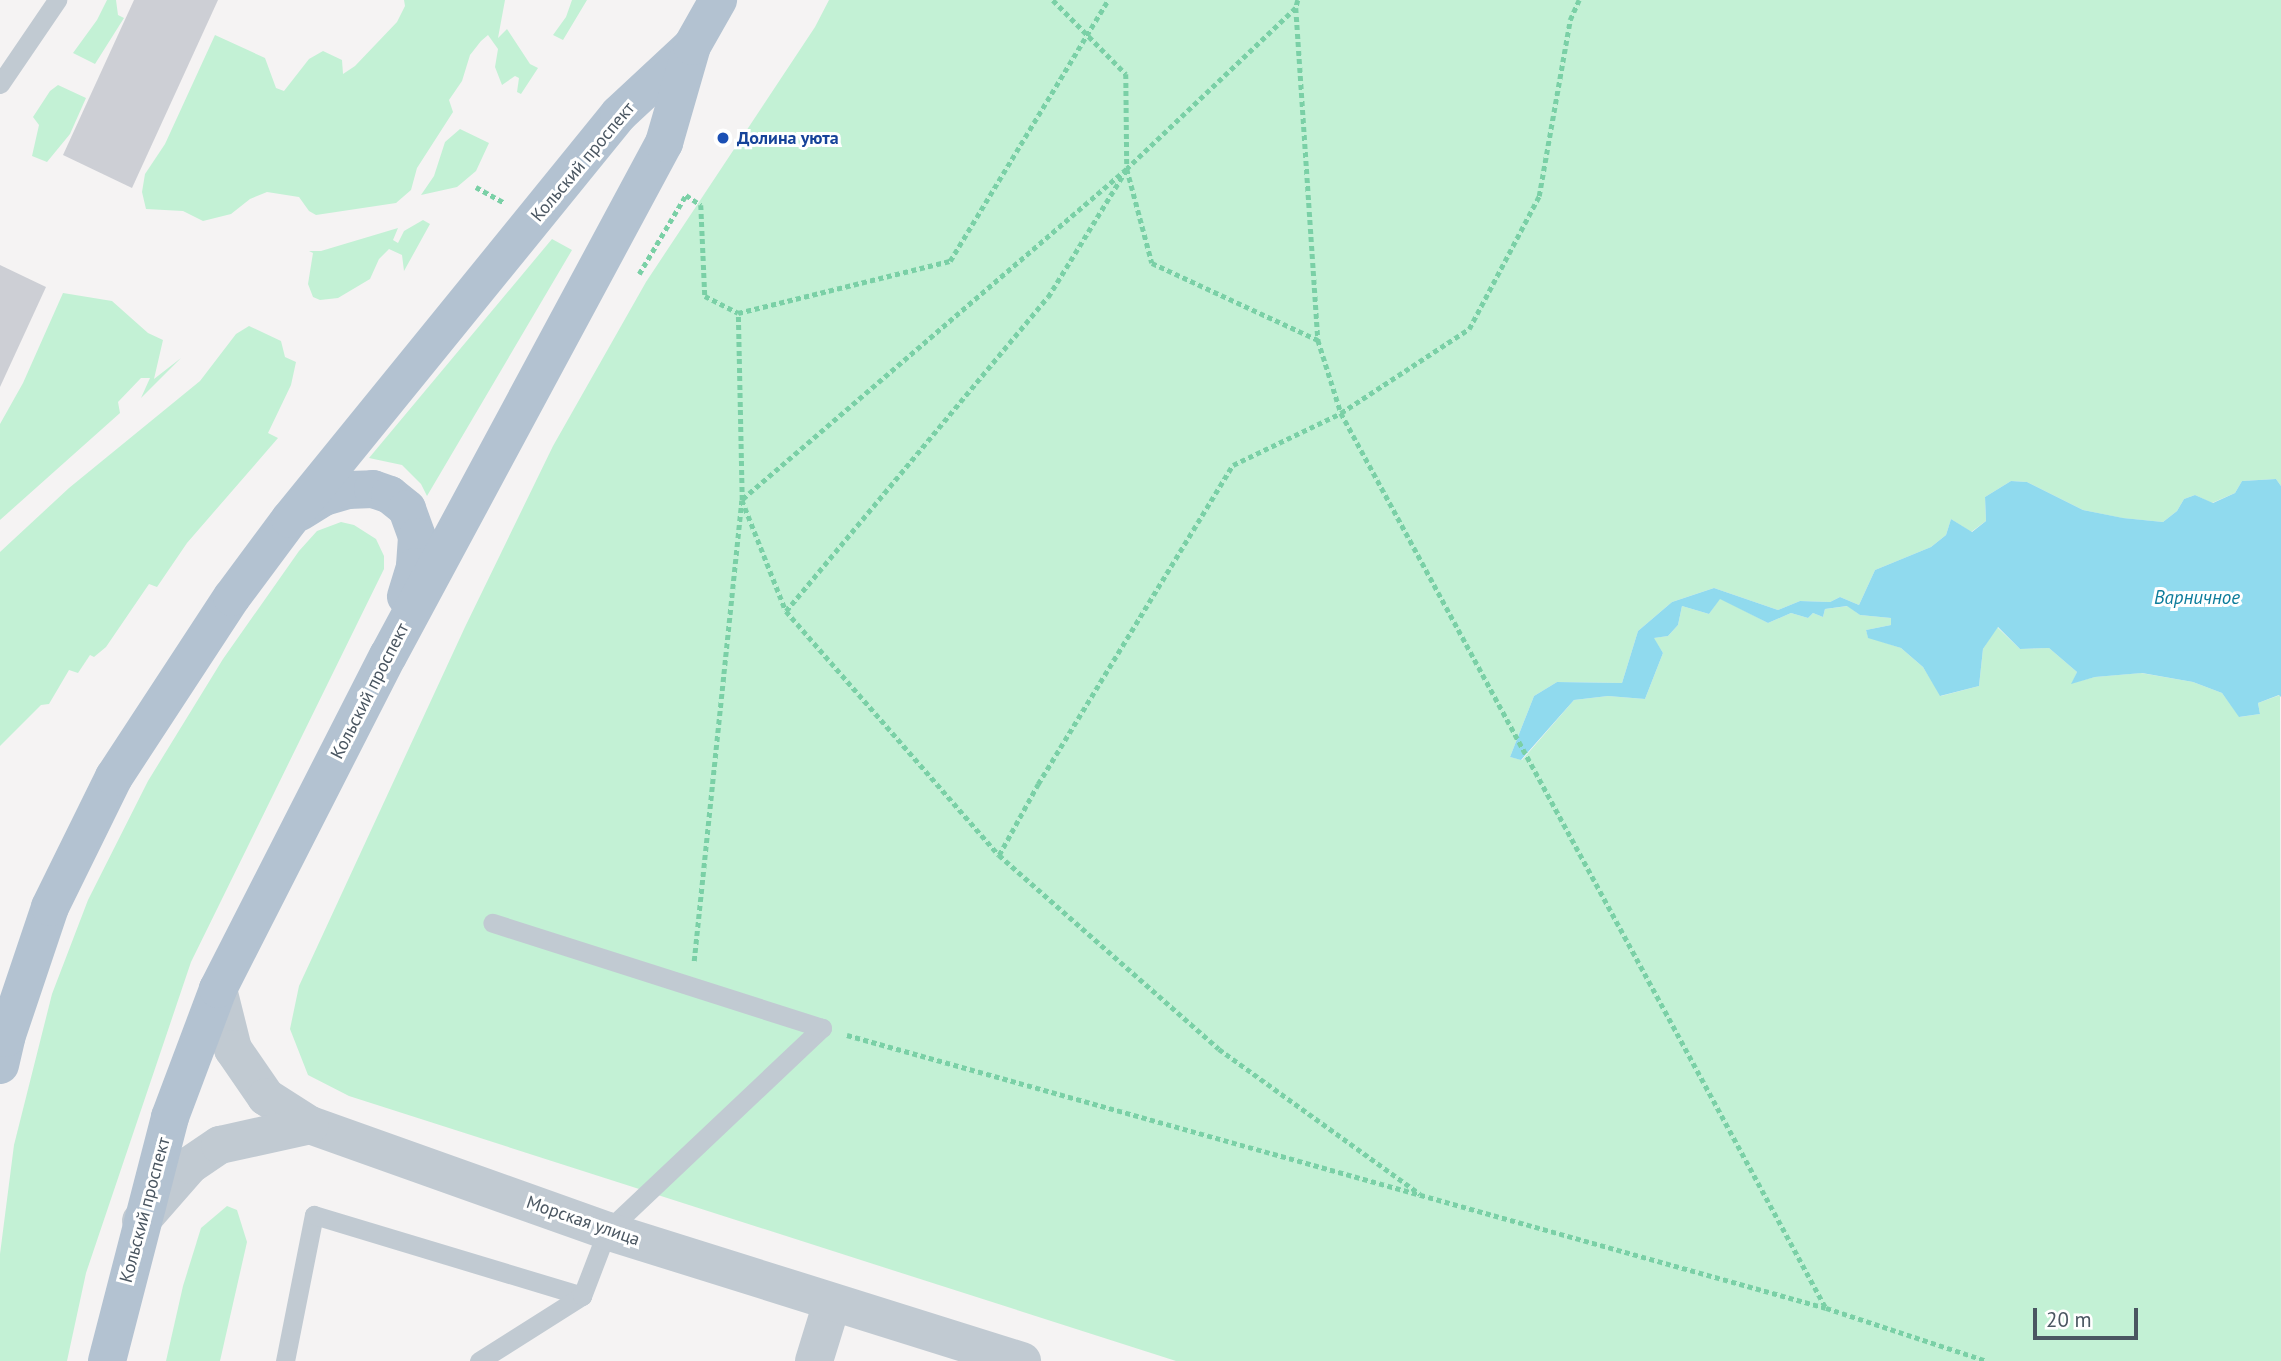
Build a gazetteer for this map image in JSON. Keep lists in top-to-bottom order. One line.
{"streets":{"main road":["Кольский проспект"],"street":["Морская улица"]},"crossings":[["Кольский проспект","Морская улица"]],"water":["Варничное"],"places":["Долина уюта"],"scale_bar":"20 m"}
